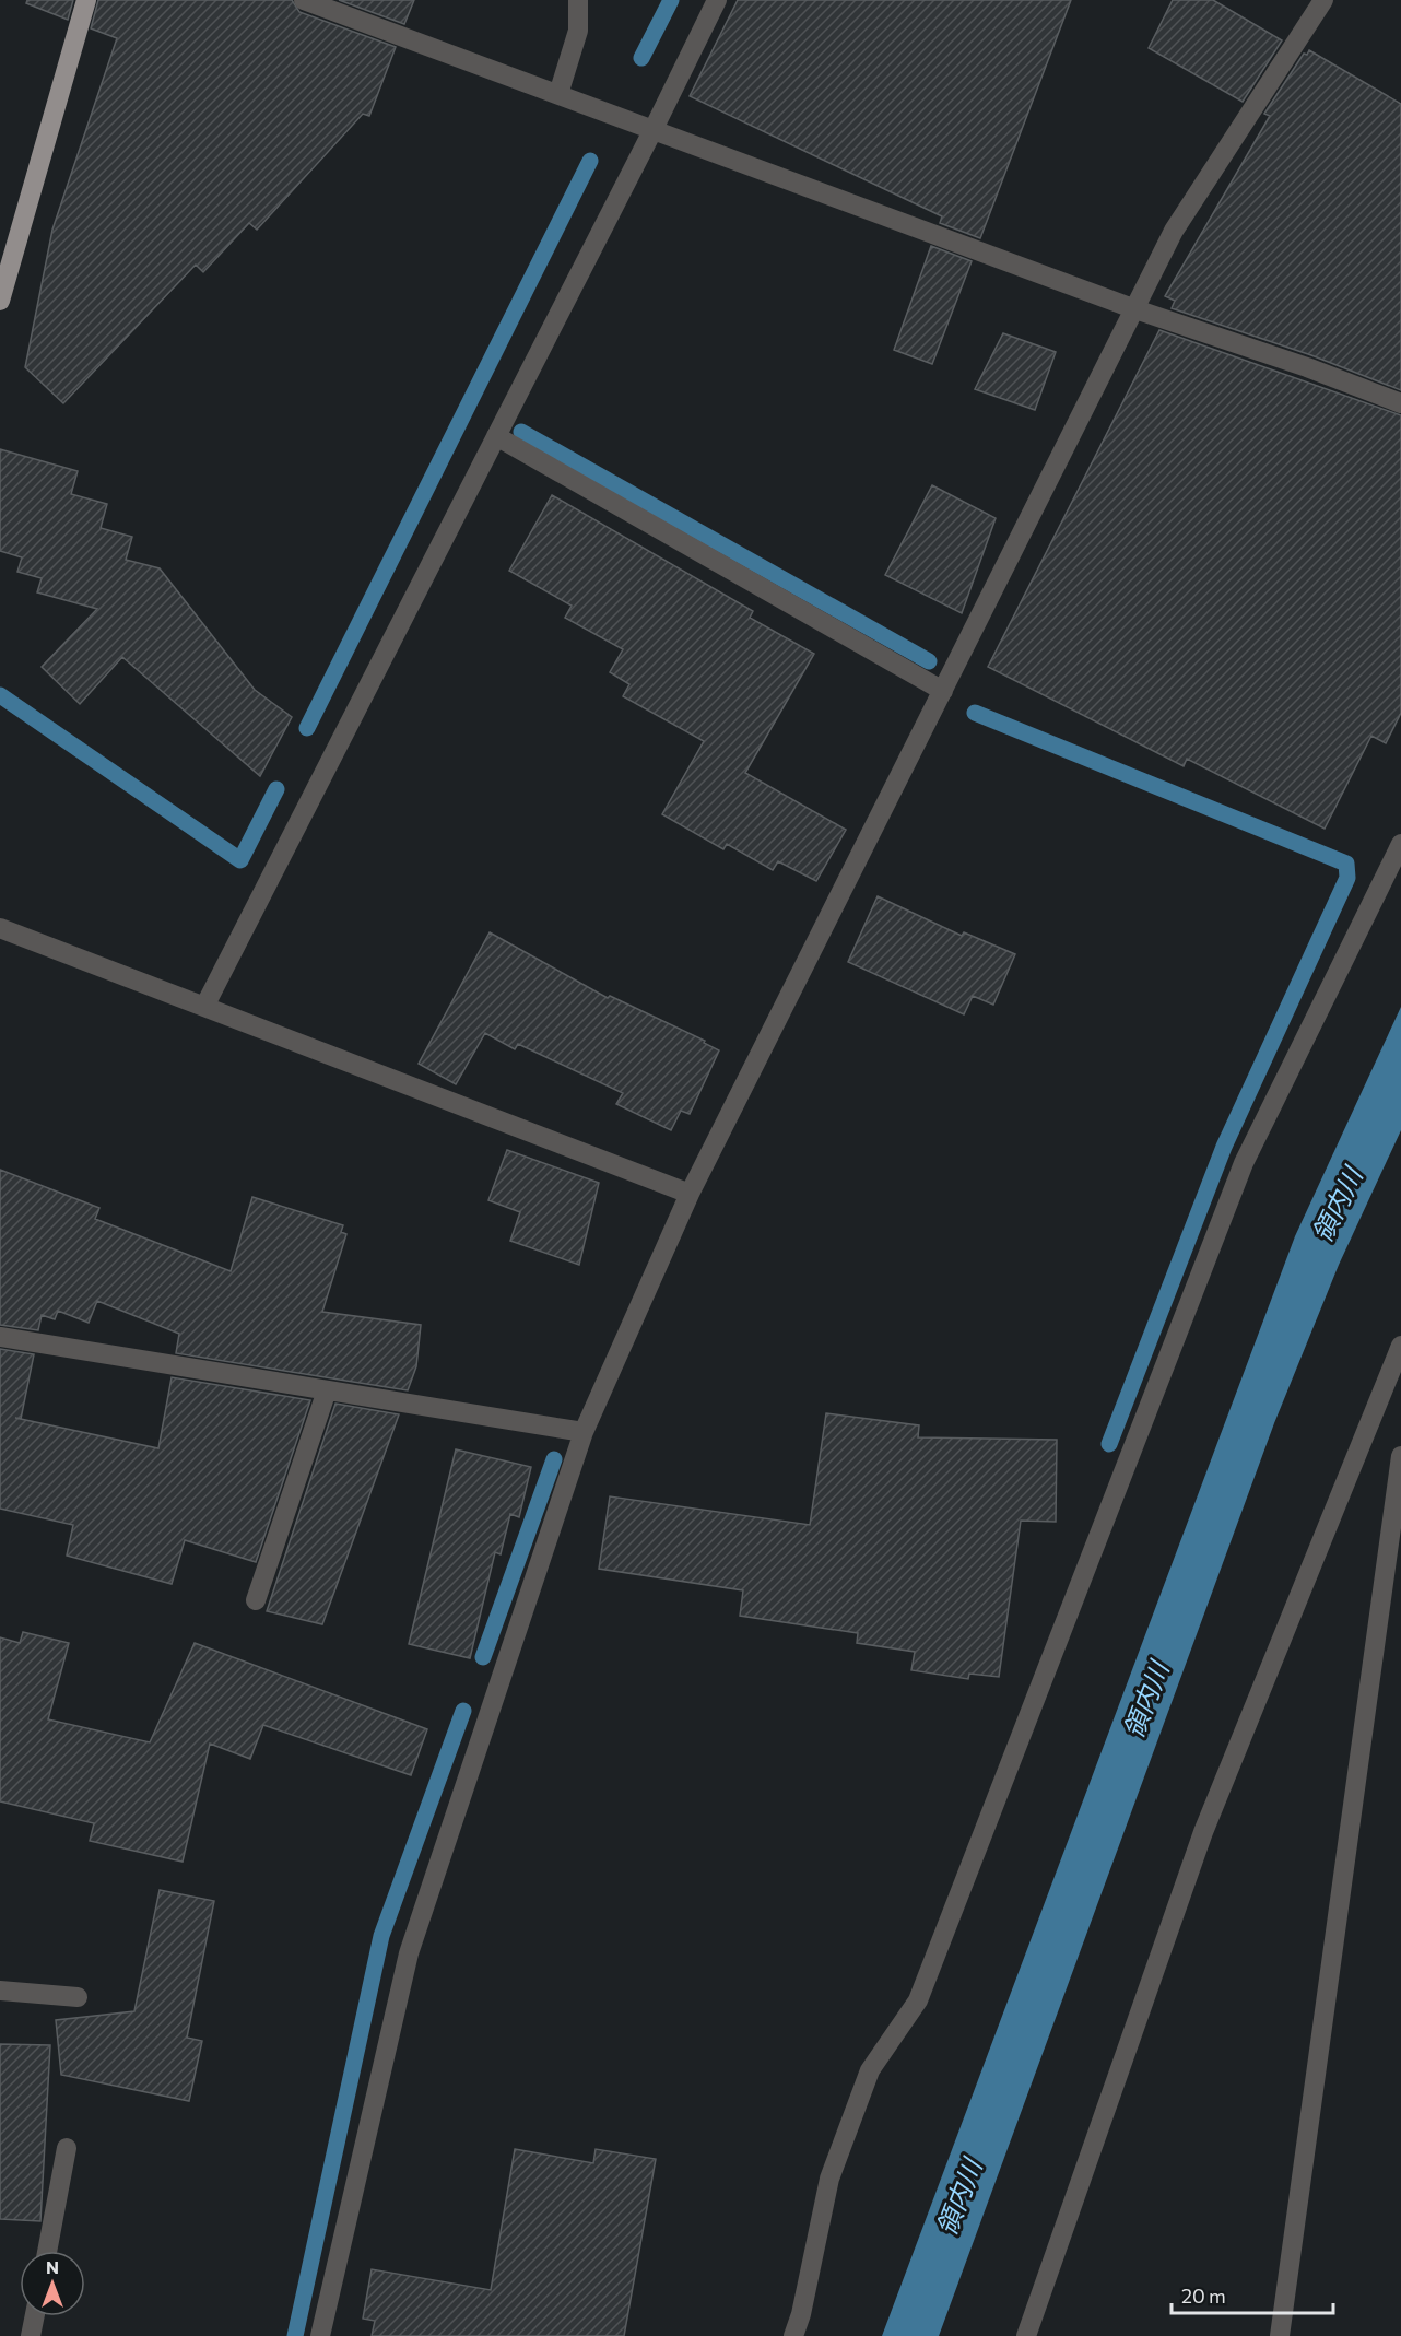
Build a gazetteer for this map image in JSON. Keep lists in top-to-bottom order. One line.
{"water":["領内川"],"scale_bar":"20 m","north":"top"}
